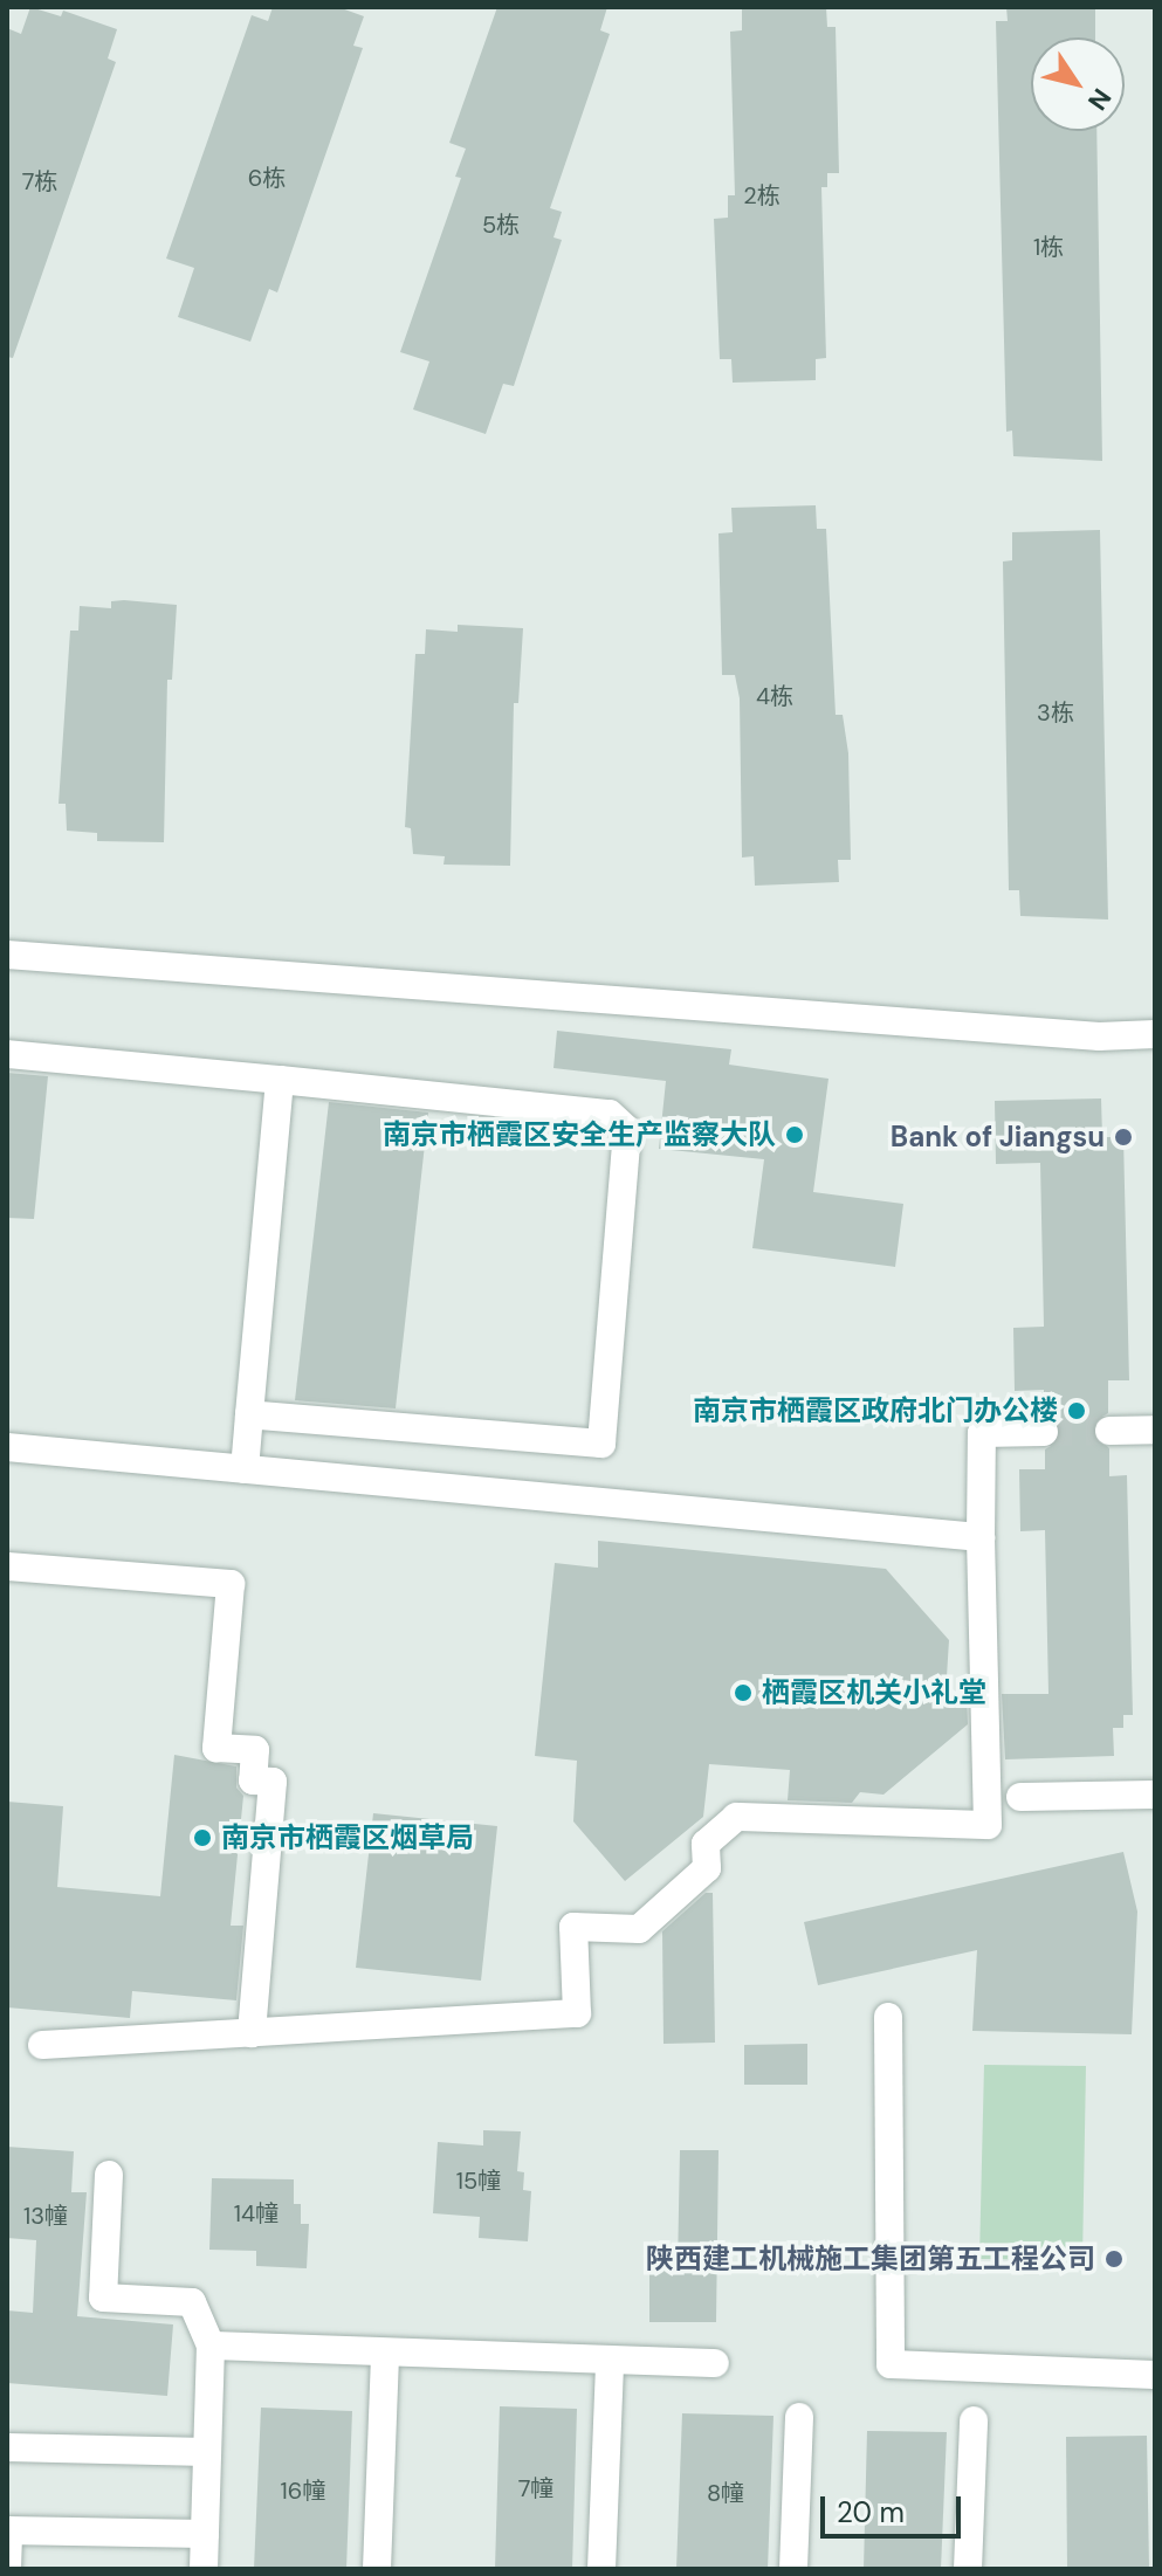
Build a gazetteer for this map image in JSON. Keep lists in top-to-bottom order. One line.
{"places":["南京市栖霞区安全生产监察大队","Bank of Jiangsu","南京市栖霞区政府北门办公楼","栖霞区机关小礼堂","南京市栖霞区烟草局","陕西建工机械施工集团第五工程公司"],"house_numbers":["6栋","7栋","2栋","5栋","1栋","4栋","3栋","15幢","14幢","13幢","7幢","16幢","8幢"],"scale_bar":"20 m","north":"bottom right"}
